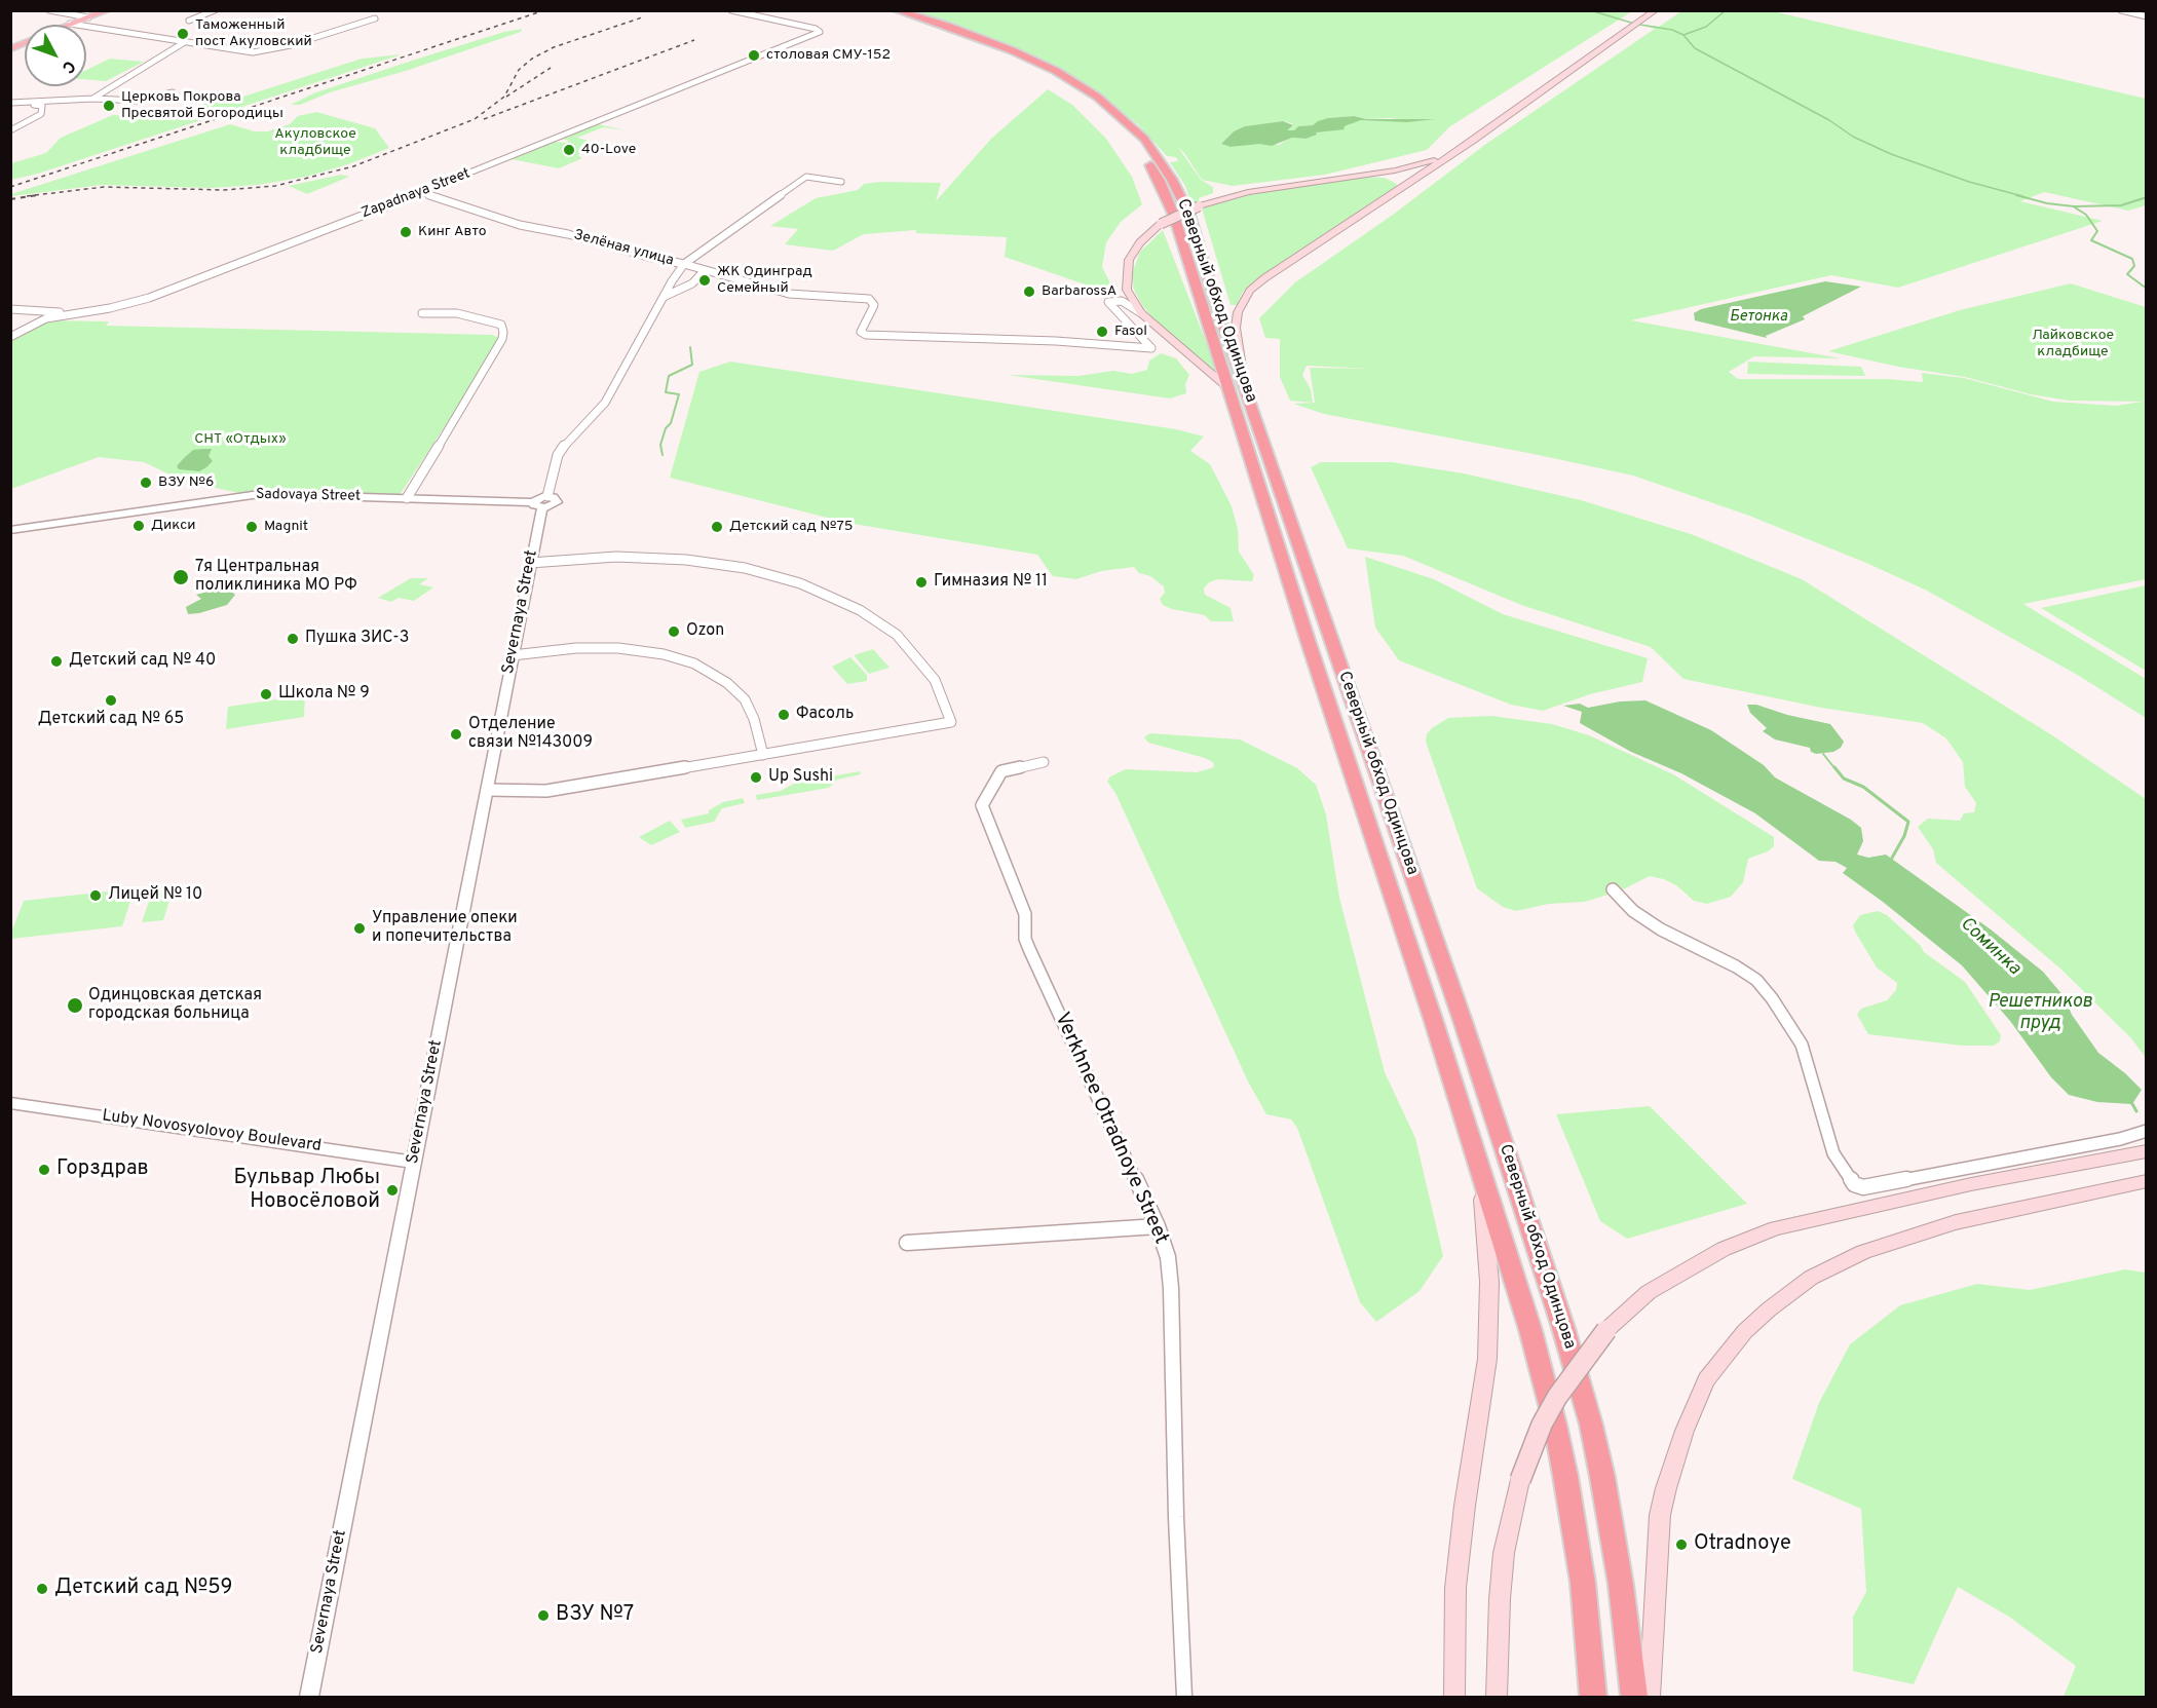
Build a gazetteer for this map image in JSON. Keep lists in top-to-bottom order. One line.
{"streets":{"highway":["Северный обход Одинцова"],"street":["Zapadnaya Street","Зелёная улица","Sadovaya Street","Severnaya Street","Verkhnee Otradnoye Street","Luby Novosyolovoy Boulevard"]},"crossings":[["Zapadnaya Street","Зелёная улица"],["Sadovaya Street","Severnaya Street"],["Severnaya Street","Luby Novosyolovoy Boulevard"]],"water":["Бетонка","Соминка","Решетников пруд"],"parks":["Акуловское кладбище","Лайковское кладбище","СНТ «Отдых»"],"places":["Таможенный пост Акуловский","столовая СМУ-152","Церковь Покрова Пресвятой Богородицы","40-Love","Кинг Авто","ЖК Одинград Семейный","BarbarossA","Fasol","ВЗУ №6","Дикси","Magnit","Детский сад №75","7я Центральная поликлиника МО РФ","Гимназия № 11","Ozon","Пушка ЗИС-3","Детский сад № 40","Школа № 9","Детский сад № 65","Фасоль","Отделение связи №143009","Up Sushi","Лицей № 10","Управление опеки и попечительства","Одинцовская детская городская больница","Горздрав","Бульвар Любы Новосёловой","Otradnoye","Детский сад №59","ВЗУ №7"],"north":"bottom right"}
